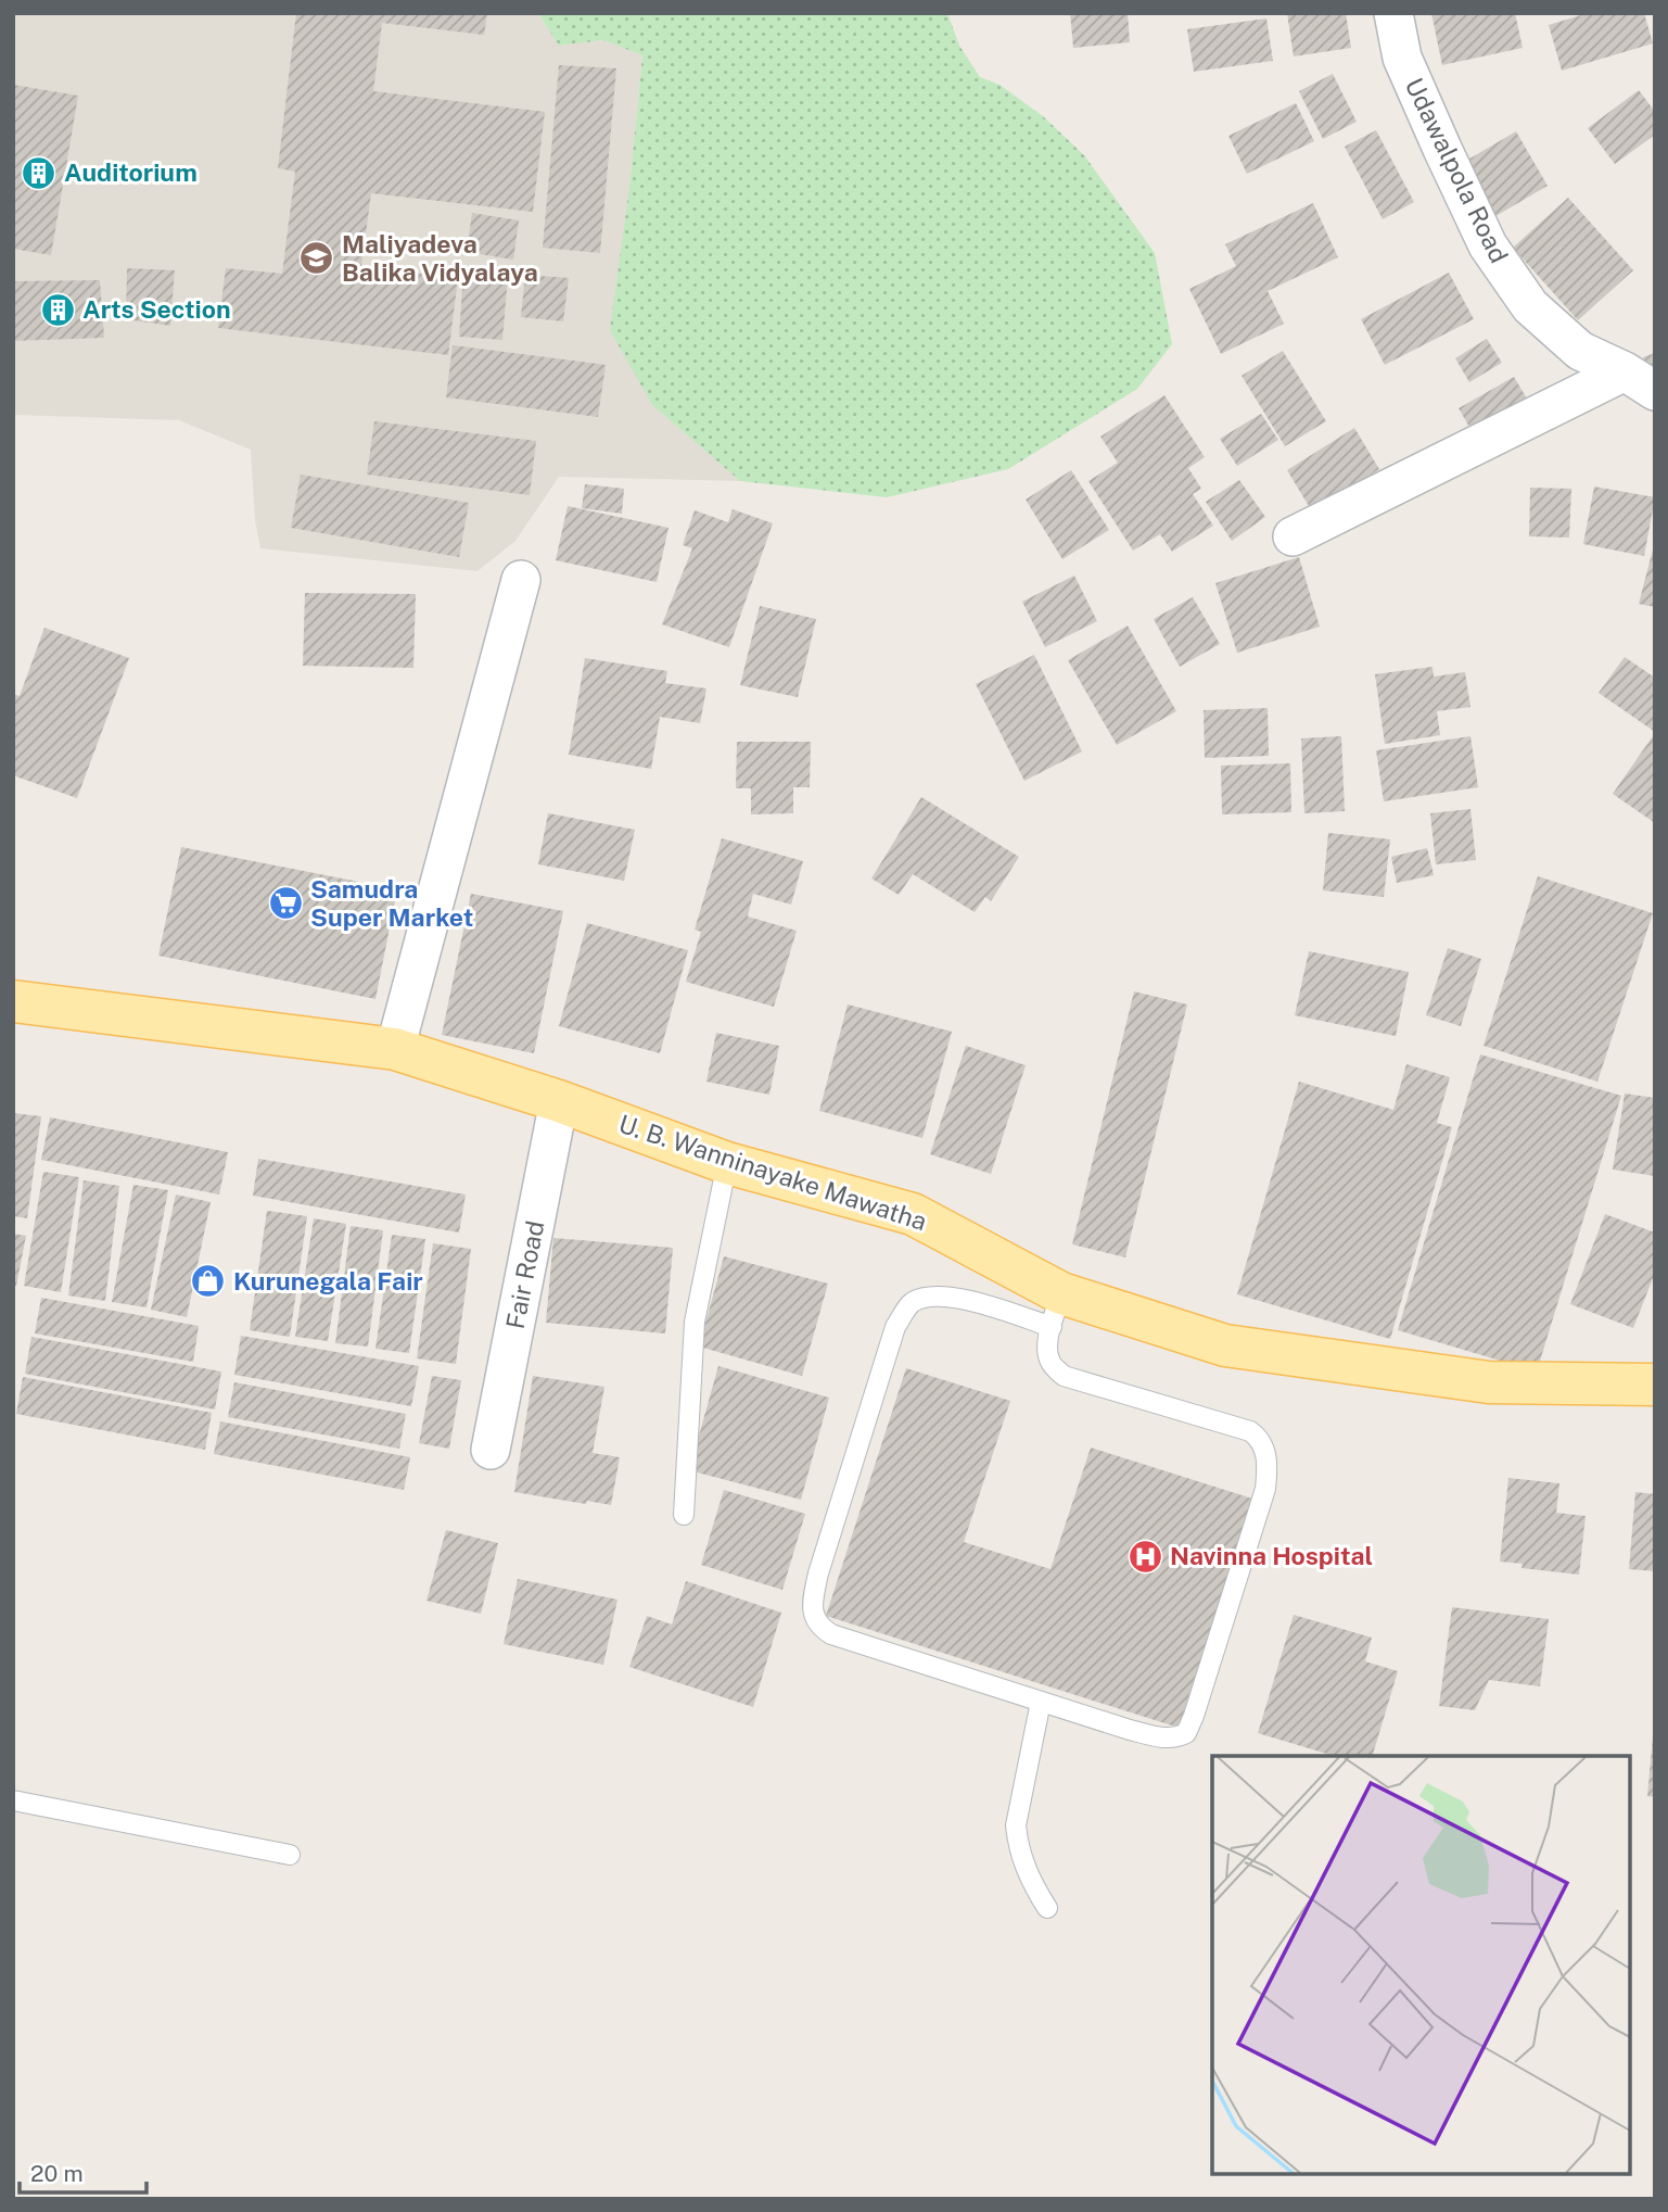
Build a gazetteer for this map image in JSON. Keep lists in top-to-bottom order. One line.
{"streets":{"main road":["U. B. Wanninayake Mawatha"],"street":["Udawalpola Road","Fair Road"]},"crossings":[["U. B. Wanninayake Mawatha","Fair Road"]],"places":{"building":["Auditorium","Arts Section"],"school or university":["Maliyadeva Balika Vidyalaya"],"supermarket":["Samudra Super Market"],"shop":["Kurunegala Fair"],"hospital":["Navinna Hospital"]},"scale_bar":"20 m"}
